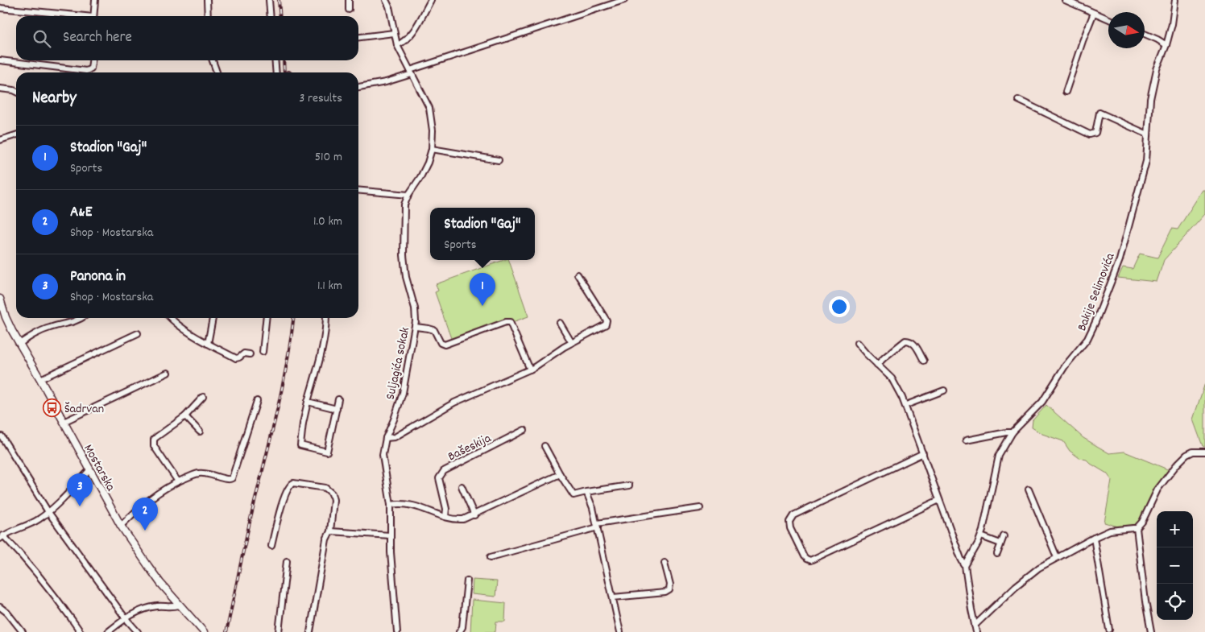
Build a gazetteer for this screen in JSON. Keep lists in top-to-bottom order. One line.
{"streets":{"main road":["Mostarska"],"street":["Bakije Selimovića","Suljagića sokak","Bašeskija"]},"places":{"bus stop":["Šadrvan"]},"north":"right","page":{"search":"Search here","heading":["Nearby","3 results"],"list":[{"mark":"1","name":"Stadion \"Gaj\"","note":"Sports","value":"510 m"},{"mark":"2","name":"A&E","note":"Shop · Mostarska","value":"1.0 km"},{"mark":"3","name":"Panona in","note":"Shop · Mostarska","value":"1.1 km"}],"popup":["Stadion \"Gaj\"","Sports"],"pins":["1","3","2"],"map_buttons":["+","−"]}}
